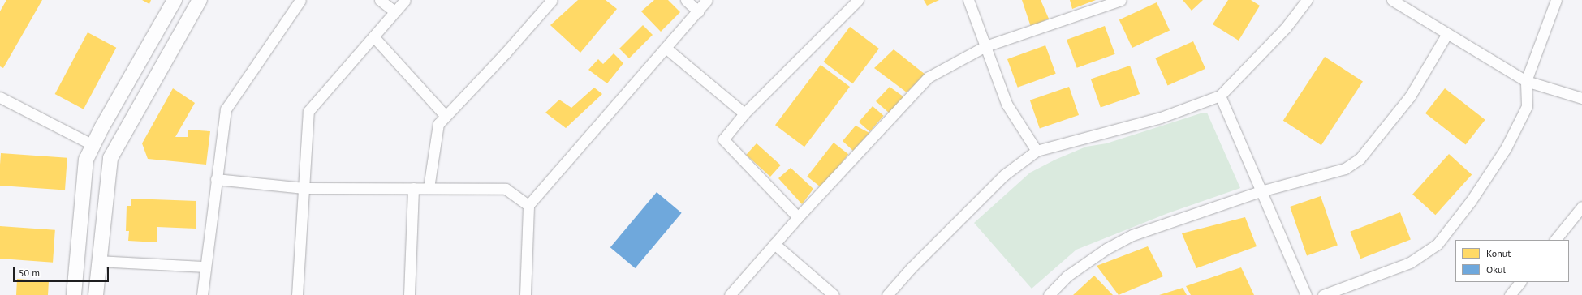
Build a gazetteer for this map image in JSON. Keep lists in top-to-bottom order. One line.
{"legend":["Konut","Okul"],"scale_bar":"50 m"}
